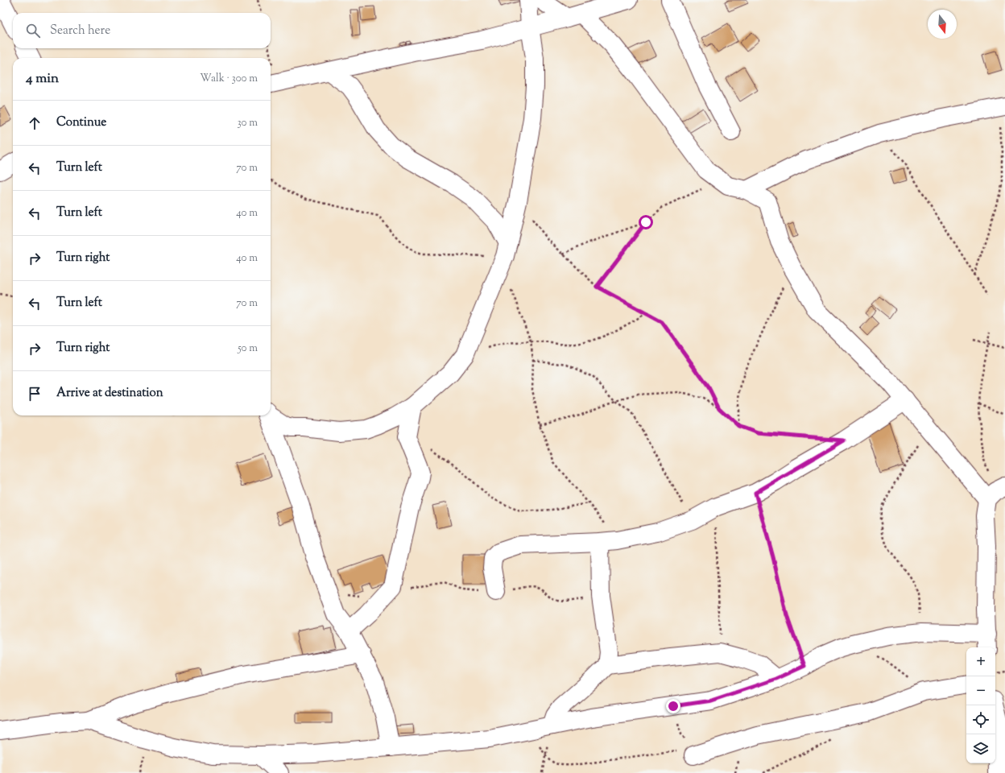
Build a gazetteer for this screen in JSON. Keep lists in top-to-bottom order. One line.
{"north":"bottom","page":{"search":"Search here","heading":["4 min","Walk · 300 m"],"list":[["Continue","30 m"],["Turn left","70 m"],["Turn left","40 m"],["Turn right","40 m"],["Turn left","70 m"],["Turn right","50 m"],"Arrive at destination"],"map_buttons":["+","−"]}}
